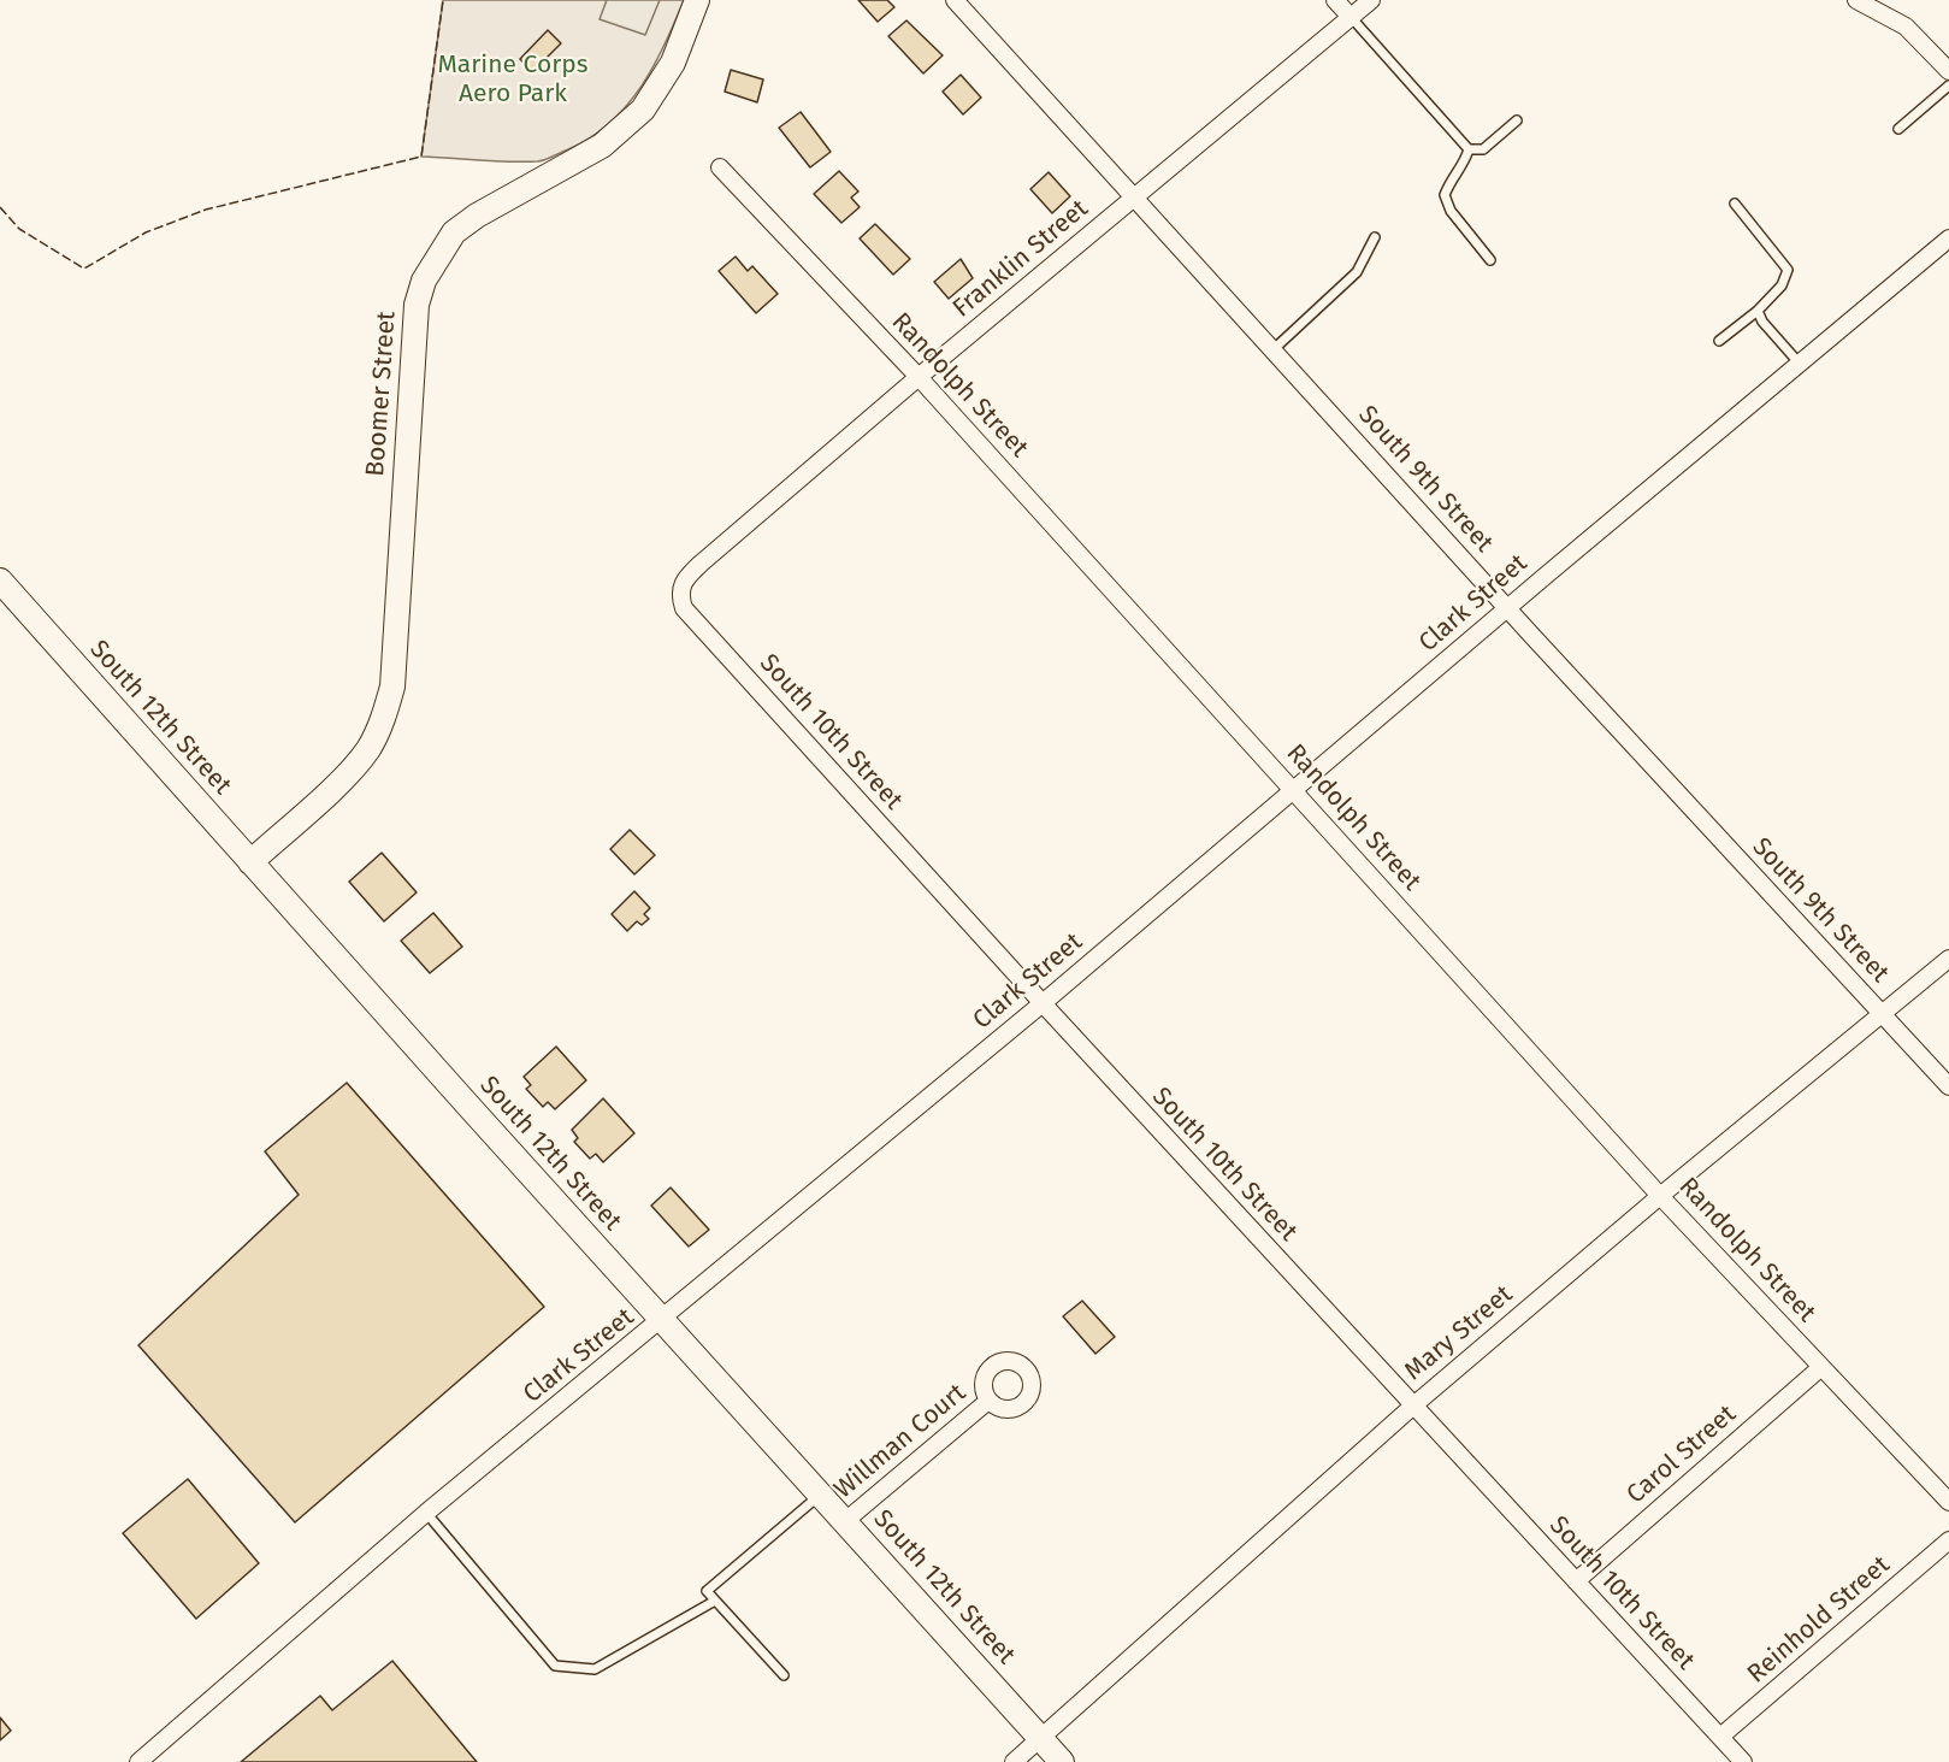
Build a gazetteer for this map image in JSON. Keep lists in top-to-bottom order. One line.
{"streets":{"street":["Franklin Street","Randolph Street","Boomer Street","South 9th Street","Clark Street","South 12th Street","South 10th Street","Mary Street","Willman Court","Carol Street","Reinhold Street"]},"crossings":[["Franklin Street","Randolph Street"],["Franklin Street","South 9th Street"],["Franklin Street","South 10th Street"],["Randolph Street","Clark Street"],["Randolph Street","Mary Street"],["Randolph Street","Carol Street"],["Boomer Street","South 12th Street"],["South 9th Street","Clark Street"],["South 9th Street","Mary Street"],["Clark Street","South 12th Street"],["Clark Street","South 10th Street"],["South 12th Street","Mary Street"],["South 12th Street","Willman Court"],["South 10th Street","Mary Street"],["South 10th Street","Carol Street"],["South 10th Street","Reinhold Street"]],"parks":["Marine Corps Aero Park"]}
